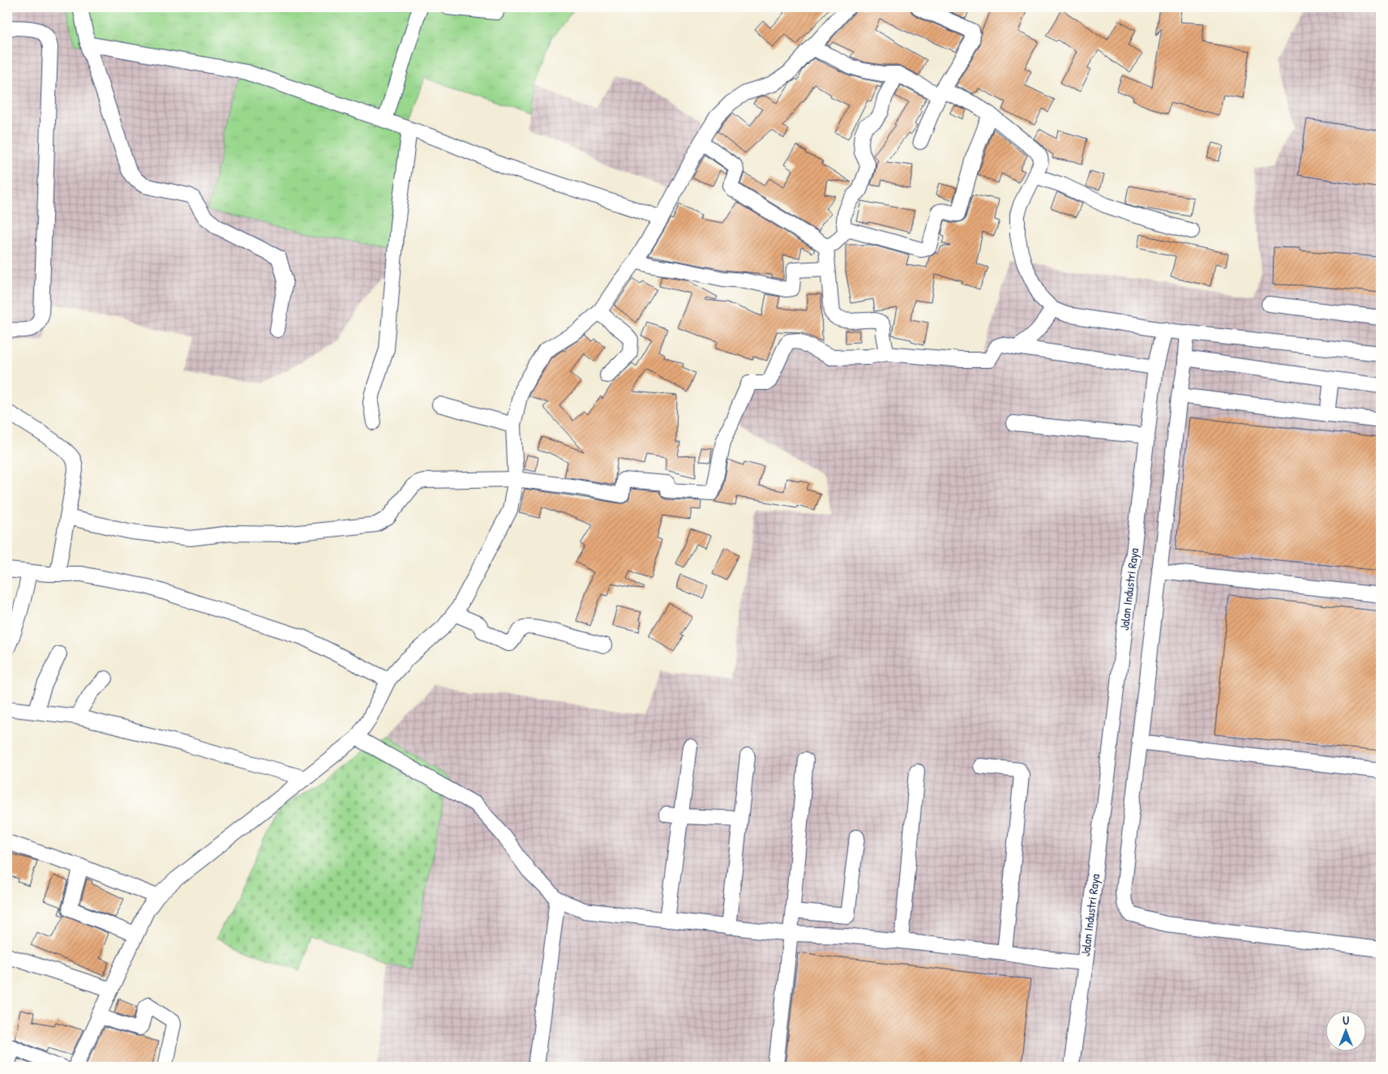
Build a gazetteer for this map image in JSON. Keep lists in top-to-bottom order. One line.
{"streets":{"street":["Jalan Industri Raya"]},"north":"top"}
